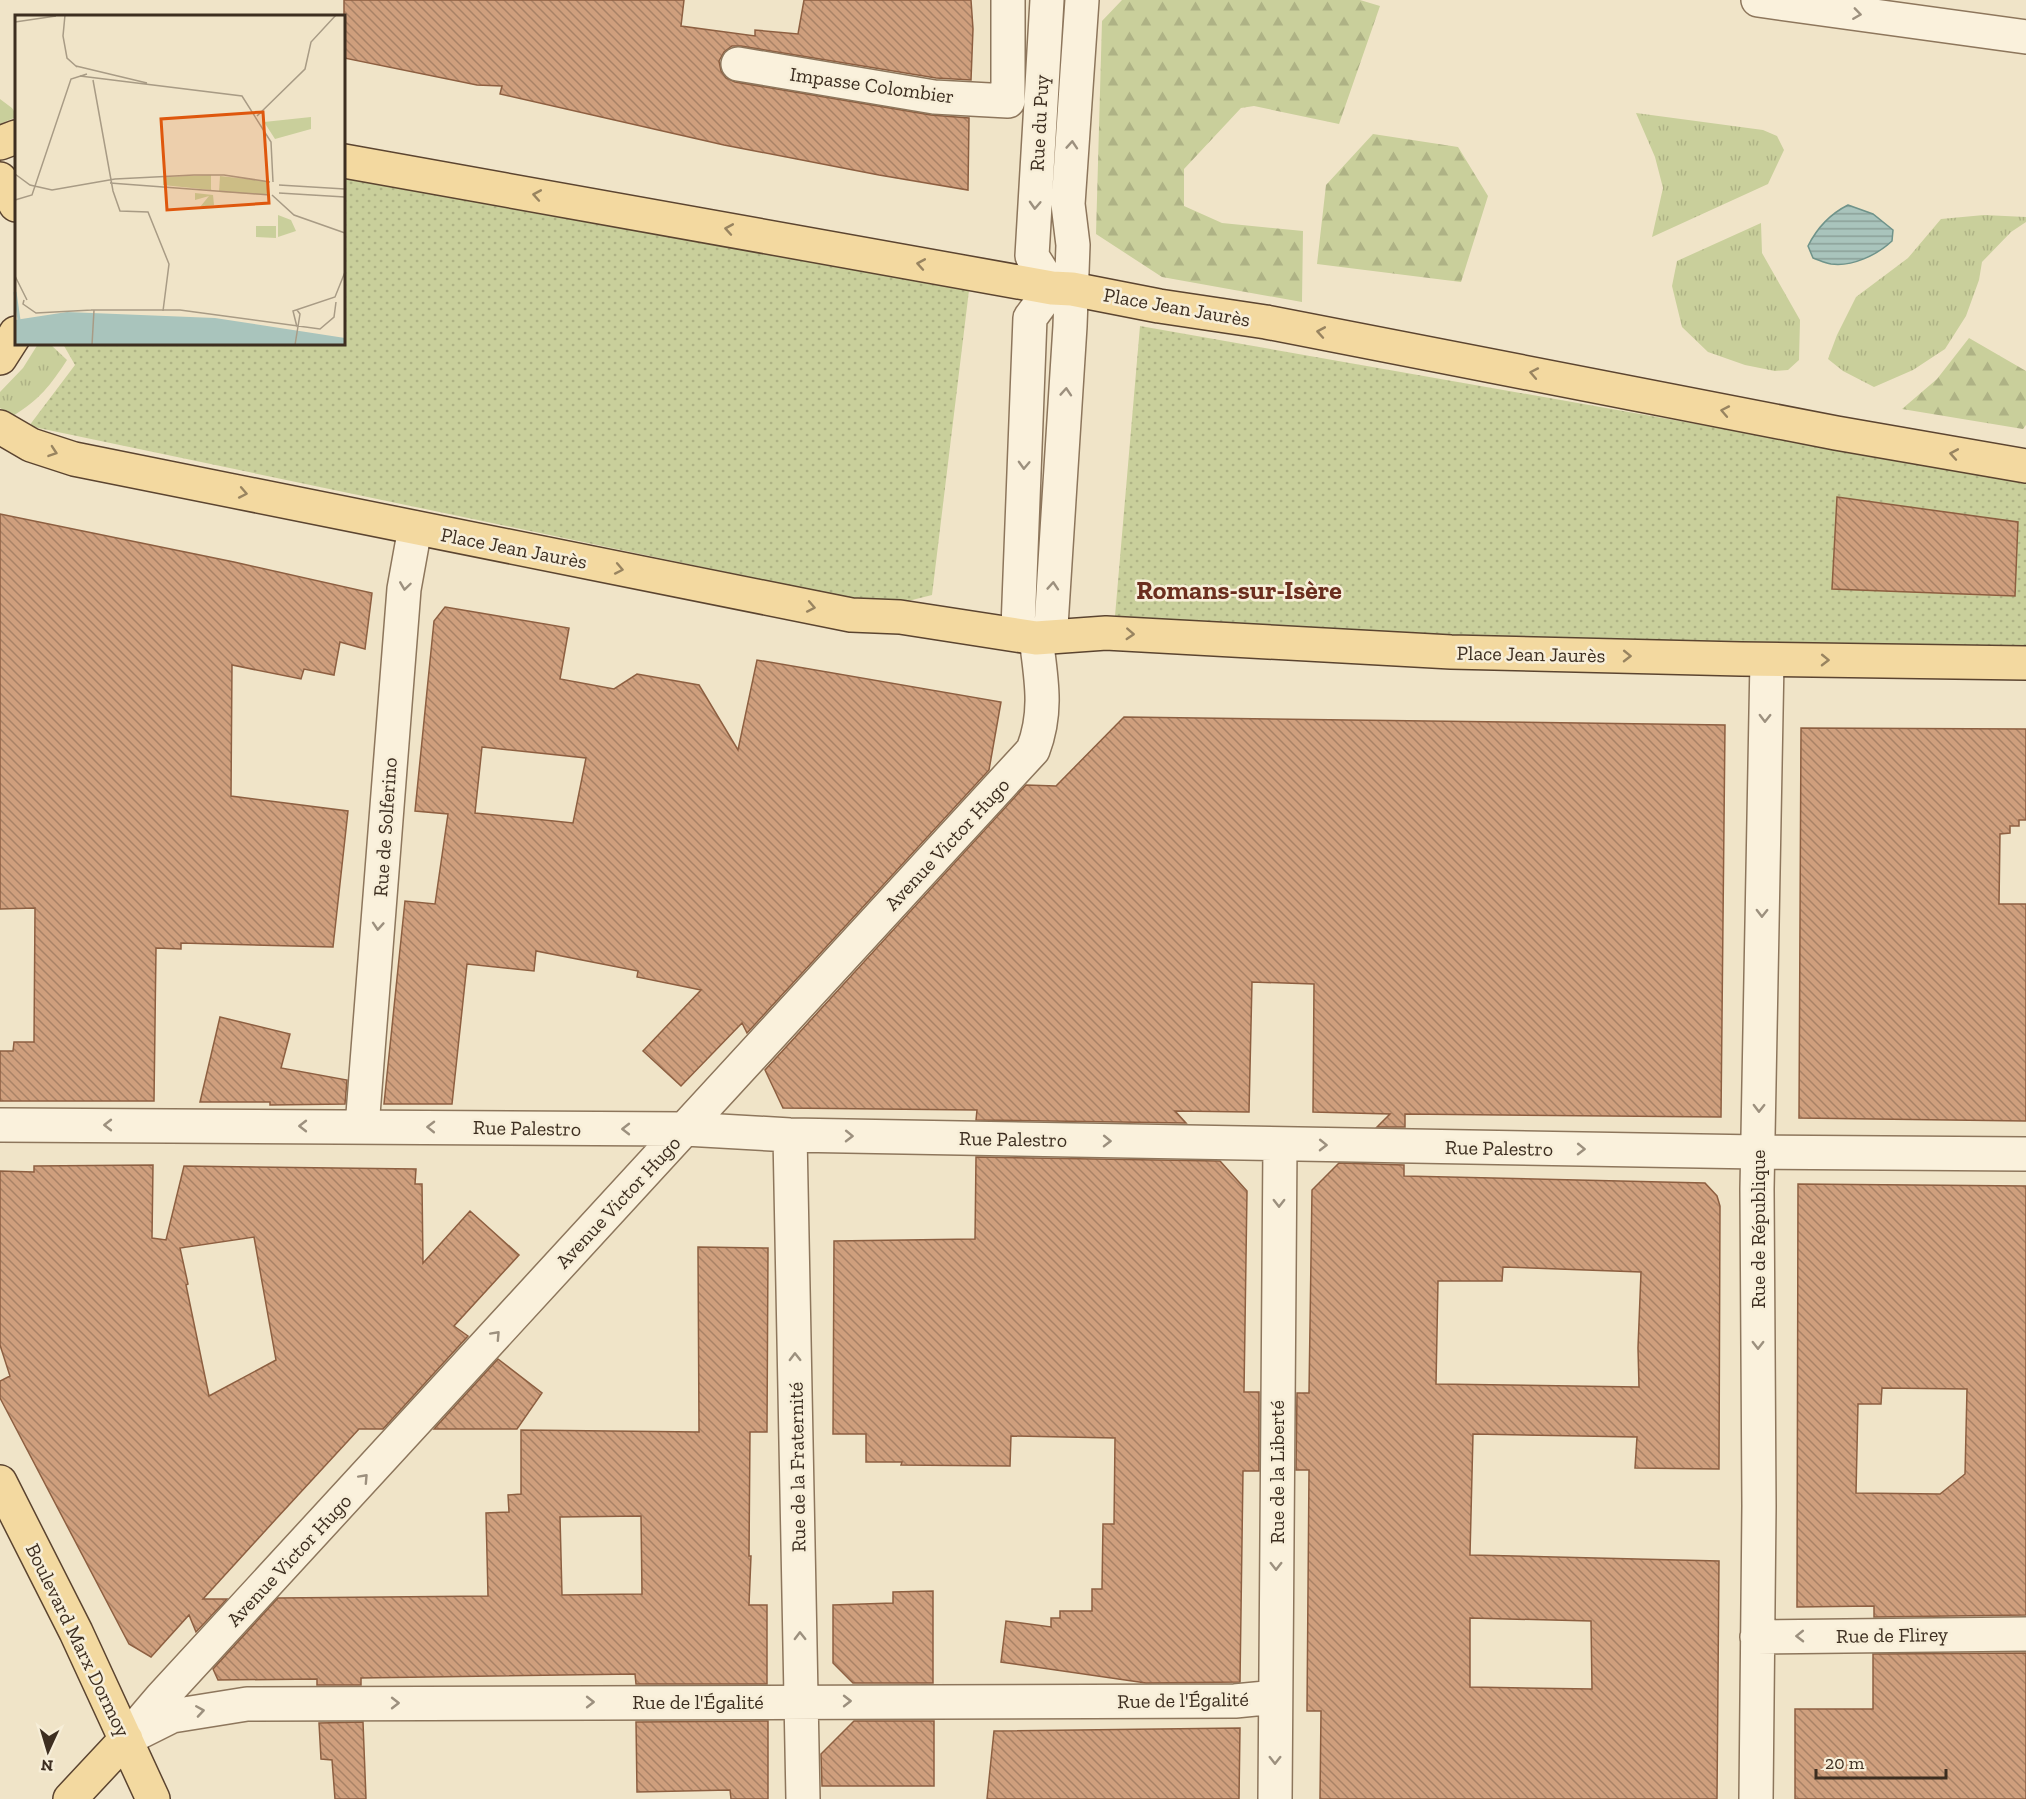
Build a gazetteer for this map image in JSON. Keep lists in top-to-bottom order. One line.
{"streets":{"main road":["Place Jean Jaurès","Boulevard Marx Dormoy"],"street":["Impasse Colombier","Rue du Puy","Rue de Solferino","Avenue Victor Hugo","Rue Palestro","Rue de République","Rue de la Fraternité","Rue de la Liberté","Rue de Flirey","Rue de l'Égalité"]},"crossings":[["Rue du Puy","Place Jean Jaurès"],["Place Jean Jaurès","Rue de Solferino"],["Place Jean Jaurès","Avenue Victor Hugo"],["Place Jean Jaurès","Rue de République"],["Rue de Solferino","Rue Palestro"],["Avenue Victor Hugo","Rue Palestro"],["Avenue Victor Hugo","Boulevard Marx Dormoy"],["Avenue Victor Hugo","Rue de l'Égalité"],["Rue Palestro","Rue de République"],["Rue Palestro","Rue de la Fraternité"],["Rue Palestro","Rue de la Liberté"],["Rue de République","Rue de Flirey"],["Rue de la Fraternité","Rue de l'Égalité"],["Rue de la Liberté","Rue de l'Égalité"],["Boulevard Marx Dormoy","Rue de l'Égalité"]],"one_way":["Rue de Solferino","Avenue Victor Hugo","Rue de République","Rue de la Fraternité","Rue de la Liberté","Rue de Flirey","Rue de l'Égalité"],"districts":["Romans-sur-Isère"],"scale_bar":"20 m","north":"bottom"}
